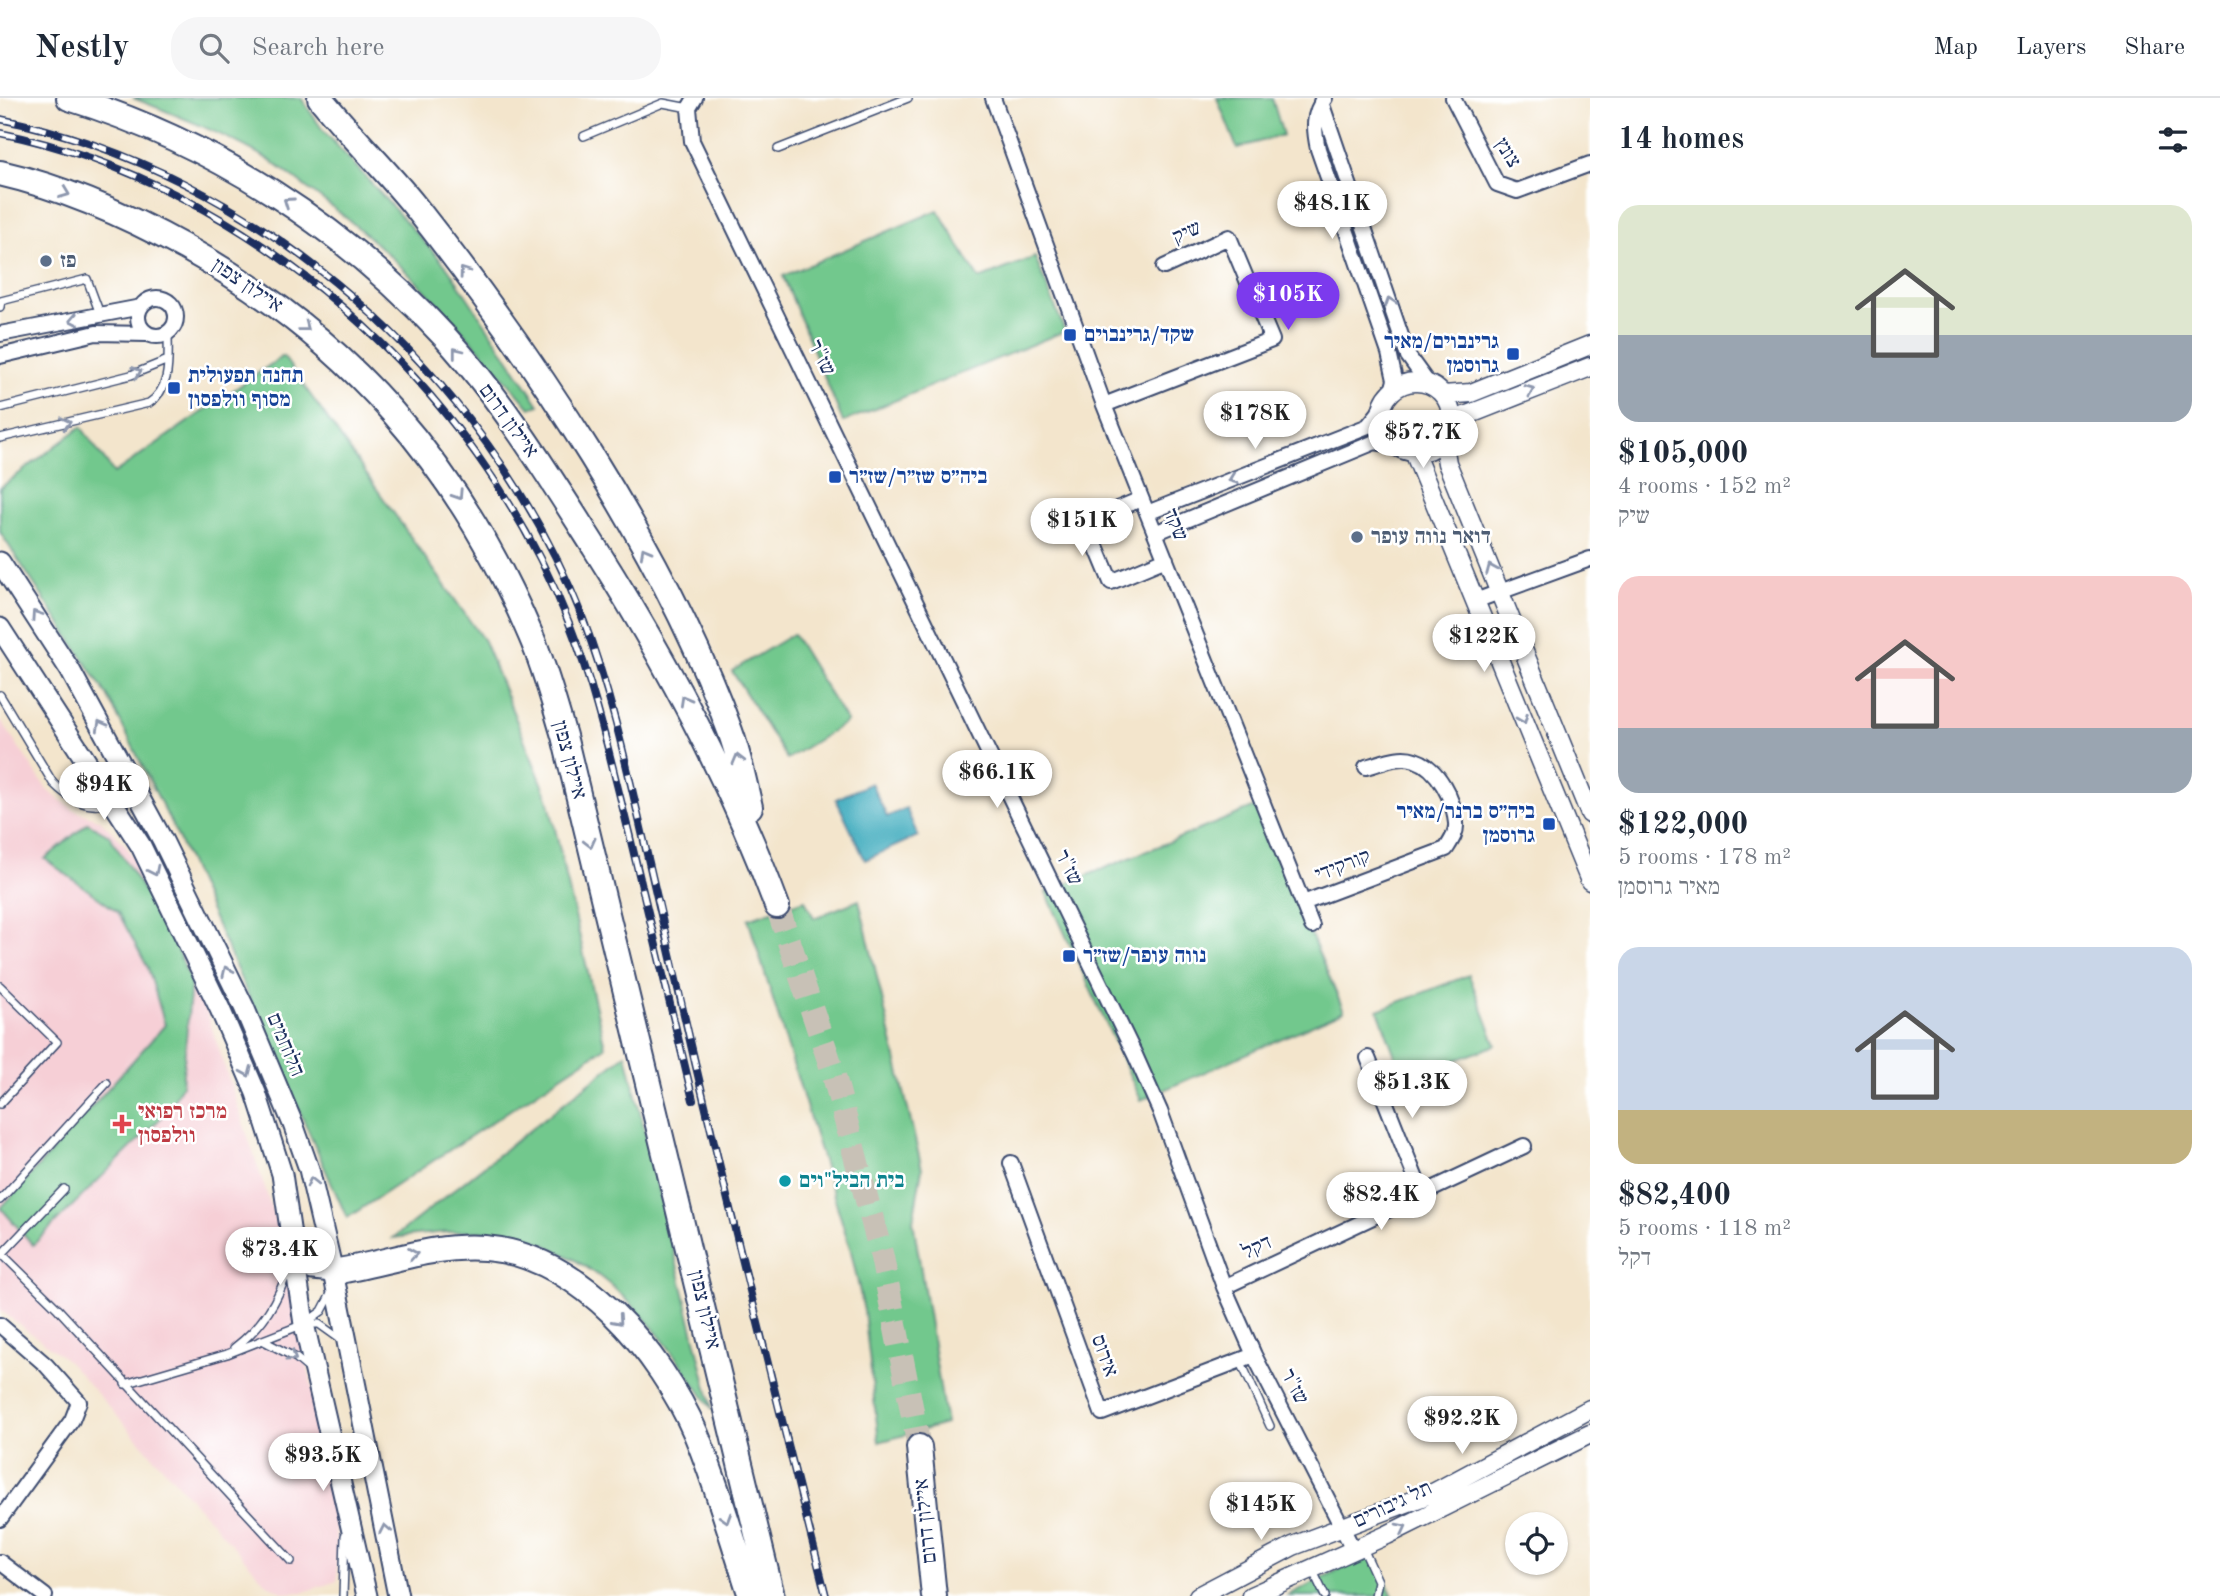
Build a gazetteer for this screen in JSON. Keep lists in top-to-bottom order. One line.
{"streets":{"highway":["איילון צפון","איילון דרום"],"main road":["הלוחמים"],"street":["צונץ","שיק","שז\"ר","שקד","קורקידי","דקל","אירוס","תל גיבורים"]},"crossings":[["שיק","שקד"],["שז\"ר","דקל"],["שז\"ר","אירוס"],["שז\"ר","תל גיבורים"],["שקד","קורקידי"]],"one_way":["איילון צפון"],"places":{"other":["פז","דואר נווה עופר","בית הביל\"וים"],"transit":["שקד/גרינבוים","גרינבוים/מאיר גרוסמן","תחנה תפעולית מסוף וולפסון","ביה״ס שז״ר/שז״ר","ביה״ס ברנר/מאיר גרוסמן","נווה עופר/שז״ר"],"health":["מרכז רפואי וולפסון"]},"page":{"header":"Nestly","search":"Search here","nav":["Map","Layers","Share"],"heading":"14 homes","price":["$48.1K","$105K","$178K","$57.7K","$151K","$122K","$66.1K","$94K","$51.3K","$82.4K","$73.4K","$92.2K","$93.5K","$145K"],"list":[{"name":"$105,000","note":"4 rooms · 152 m² · שיק"},{"name":"$122,000","note":"5 rooms · 178 m² · מאיר גרוסמן"},{"name":"$82,400","note":"5 rooms · 118 m² · דקל"}]}}
